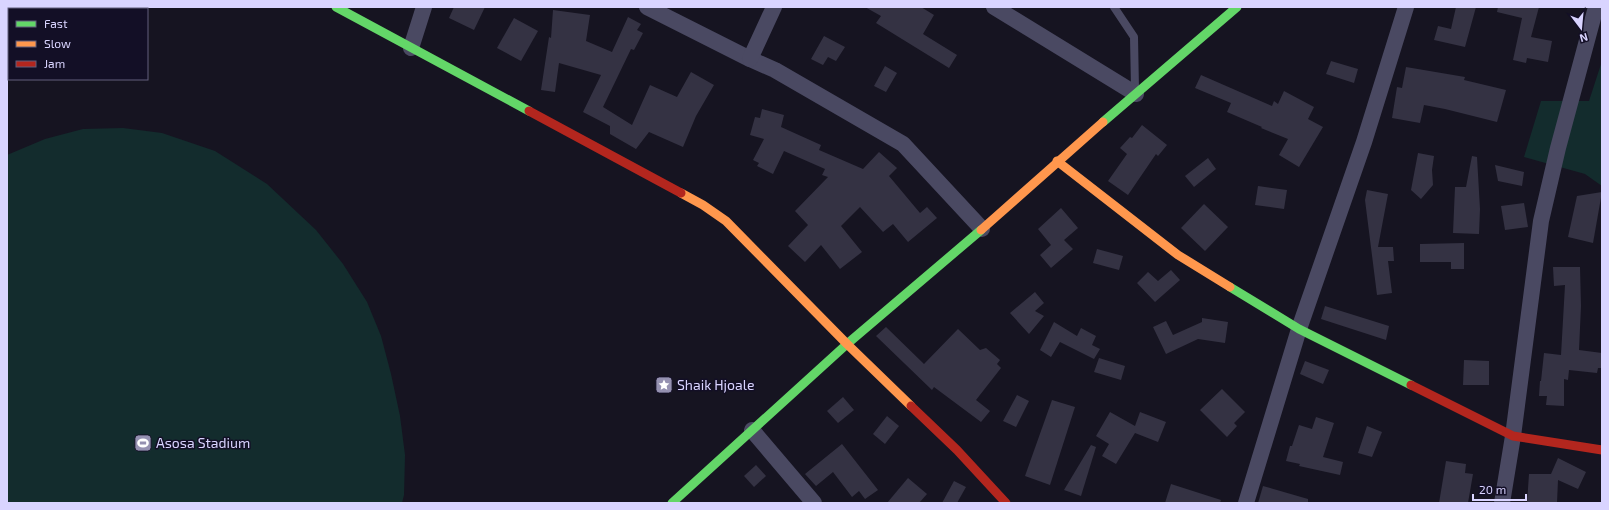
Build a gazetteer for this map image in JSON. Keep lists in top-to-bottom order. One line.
{"places":{"place":["Shaik Hjoale"],"sports":["Asosa Stadium"]},"legend":["Fast","Slow","Jam"],"scale_bar":"20 m","north":"bottom"}
